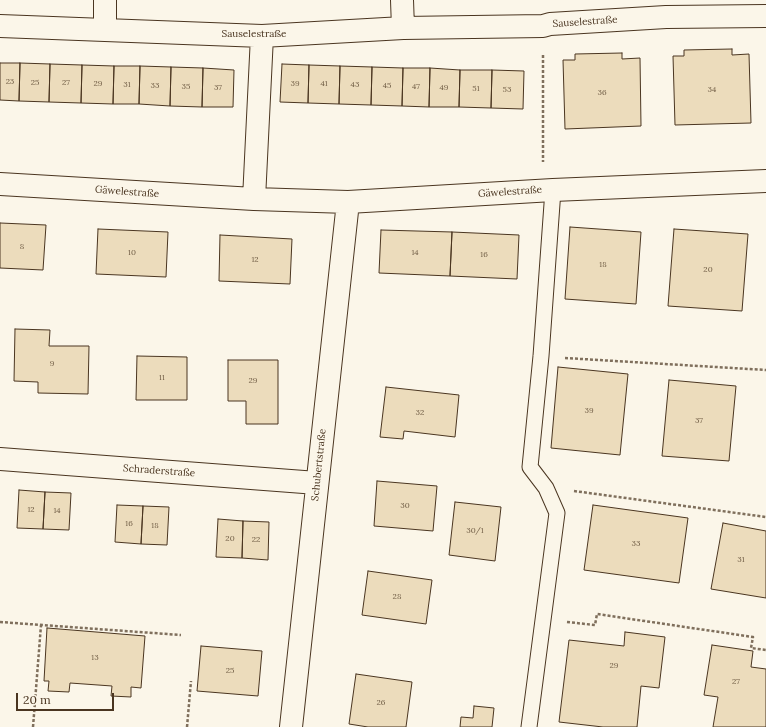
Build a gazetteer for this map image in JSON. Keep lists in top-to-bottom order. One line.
{"streets":{"street":["Sauselestraße","Gäwelestraße","Schubertstraße","Schraderstraße"]},"crossings":[["Gäwelestraße","Schubertstraße"],["Schubertstraße","Schraderstraße"]],"house_numbers":["23","25","27","29","39","41","31","43","33","45","35","47","37","49","51","53","34","36","8","10","14","16","12","18","20","9","11","29","39","32","37","30","12","14","16","18","30/1","20","22","33","31","28","13","29","25","27","26"],"scale_bar":"20 m"}
